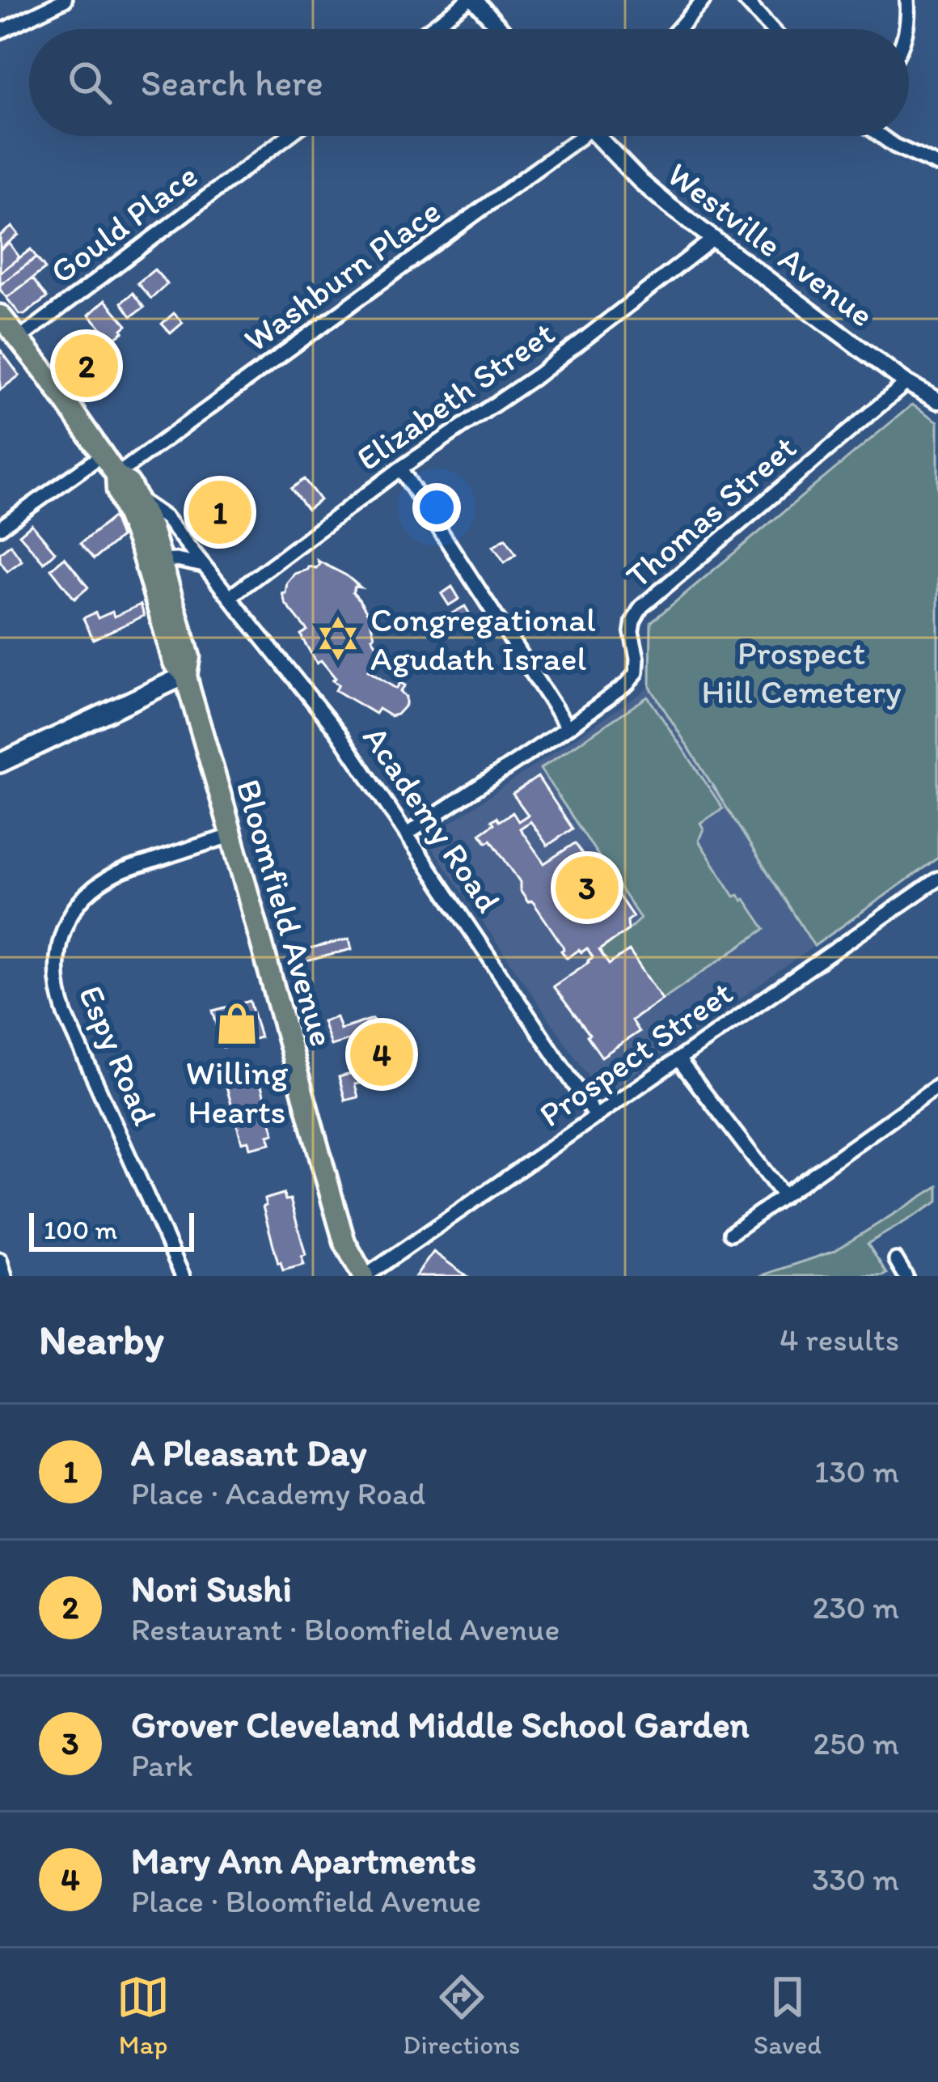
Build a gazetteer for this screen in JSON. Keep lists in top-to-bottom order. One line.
{"streets":{"main road":["Bloomfield Avenue"],"street":["Gould Place","Westville Avenue","Washburn Place","Elizabeth Street","Thomas Street","Academy Road","Prospect Street","Espy Road"]},"crossings":[["Gould Place","Bloomfield Avenue"],["Westville Avenue","Elizabeth Street"],["Westville Avenue","Thomas Street"],["Washburn Place","Bloomfield Avenue"],["Elizabeth Street","Academy Road"],["Thomas Street","Academy Road"],["Academy Road","Bloomfield Avenue"],["Academy Road","Prospect Street"],["Bloomfield Avenue","Prospect Street"],["Bloomfield Avenue","Espy Road"]],"parks":["Prospect Hill Cemetery"],"places":{"synagogue":["Congregational Agudath Israel"],"shop":["Willing Hearts"]},"scale_bar":"100 m","page":{"search":"Search here","pins":["2","1","3","4"],"scale":"100 m","heading":["Nearby","4 results"],"list":[{"mark":"1","name":"A Pleasant Day","note":"Place · Academy Road","value":"130 m"},{"mark":"2","name":"Nori Sushi","note":"Restaurant · Bloomfield Avenue","value":"230 m"},{"mark":"3","name":"Grover Cleveland Middle School Garden","note":"Park","value":"250 m"},{"mark":"4","name":"Mary Ann Apartments","note":"Place · Bloomfield Avenue","value":"330 m"}],"nav":["Map","Directions","Saved"]}}
